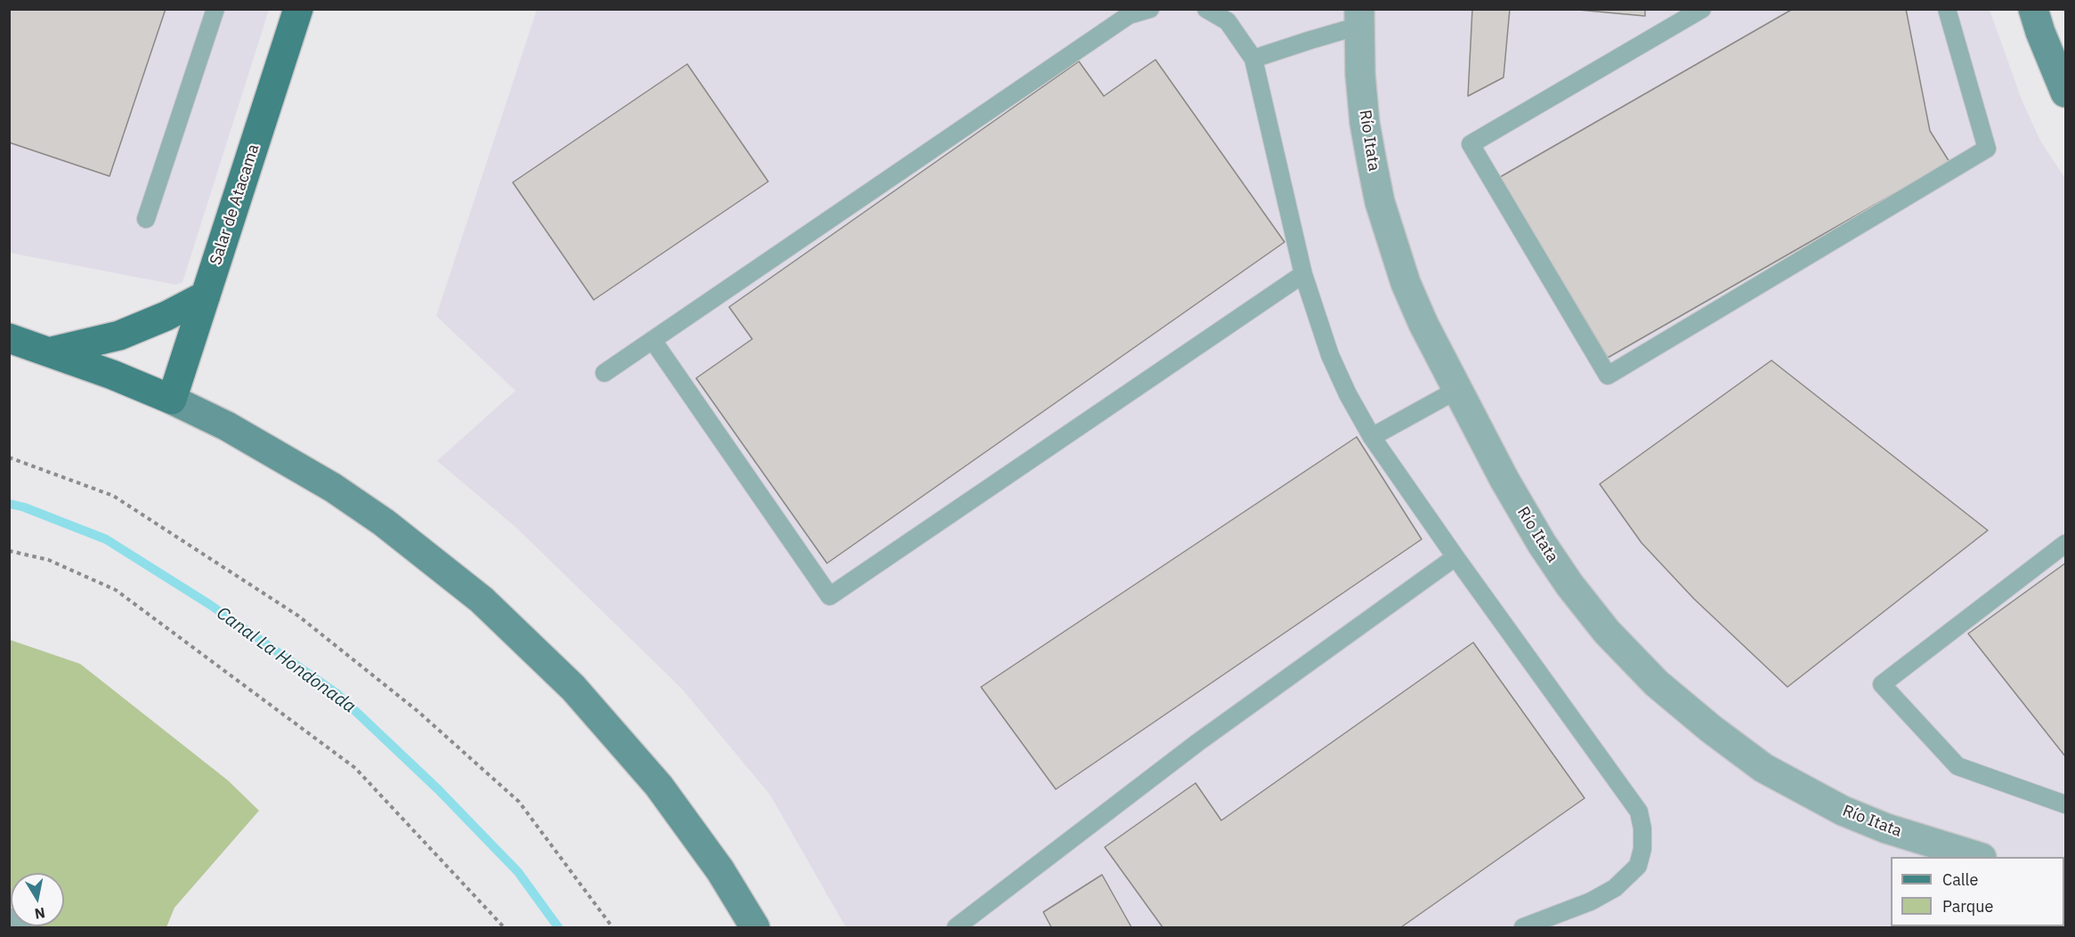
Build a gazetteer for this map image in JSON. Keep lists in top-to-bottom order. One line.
{"streets":{"main road":["Salar de Atacama"],"street":["Río Itata"]},"water":["Canal La Hondonada"],"legend":["Calle","Parque"],"north":"bottom"}
